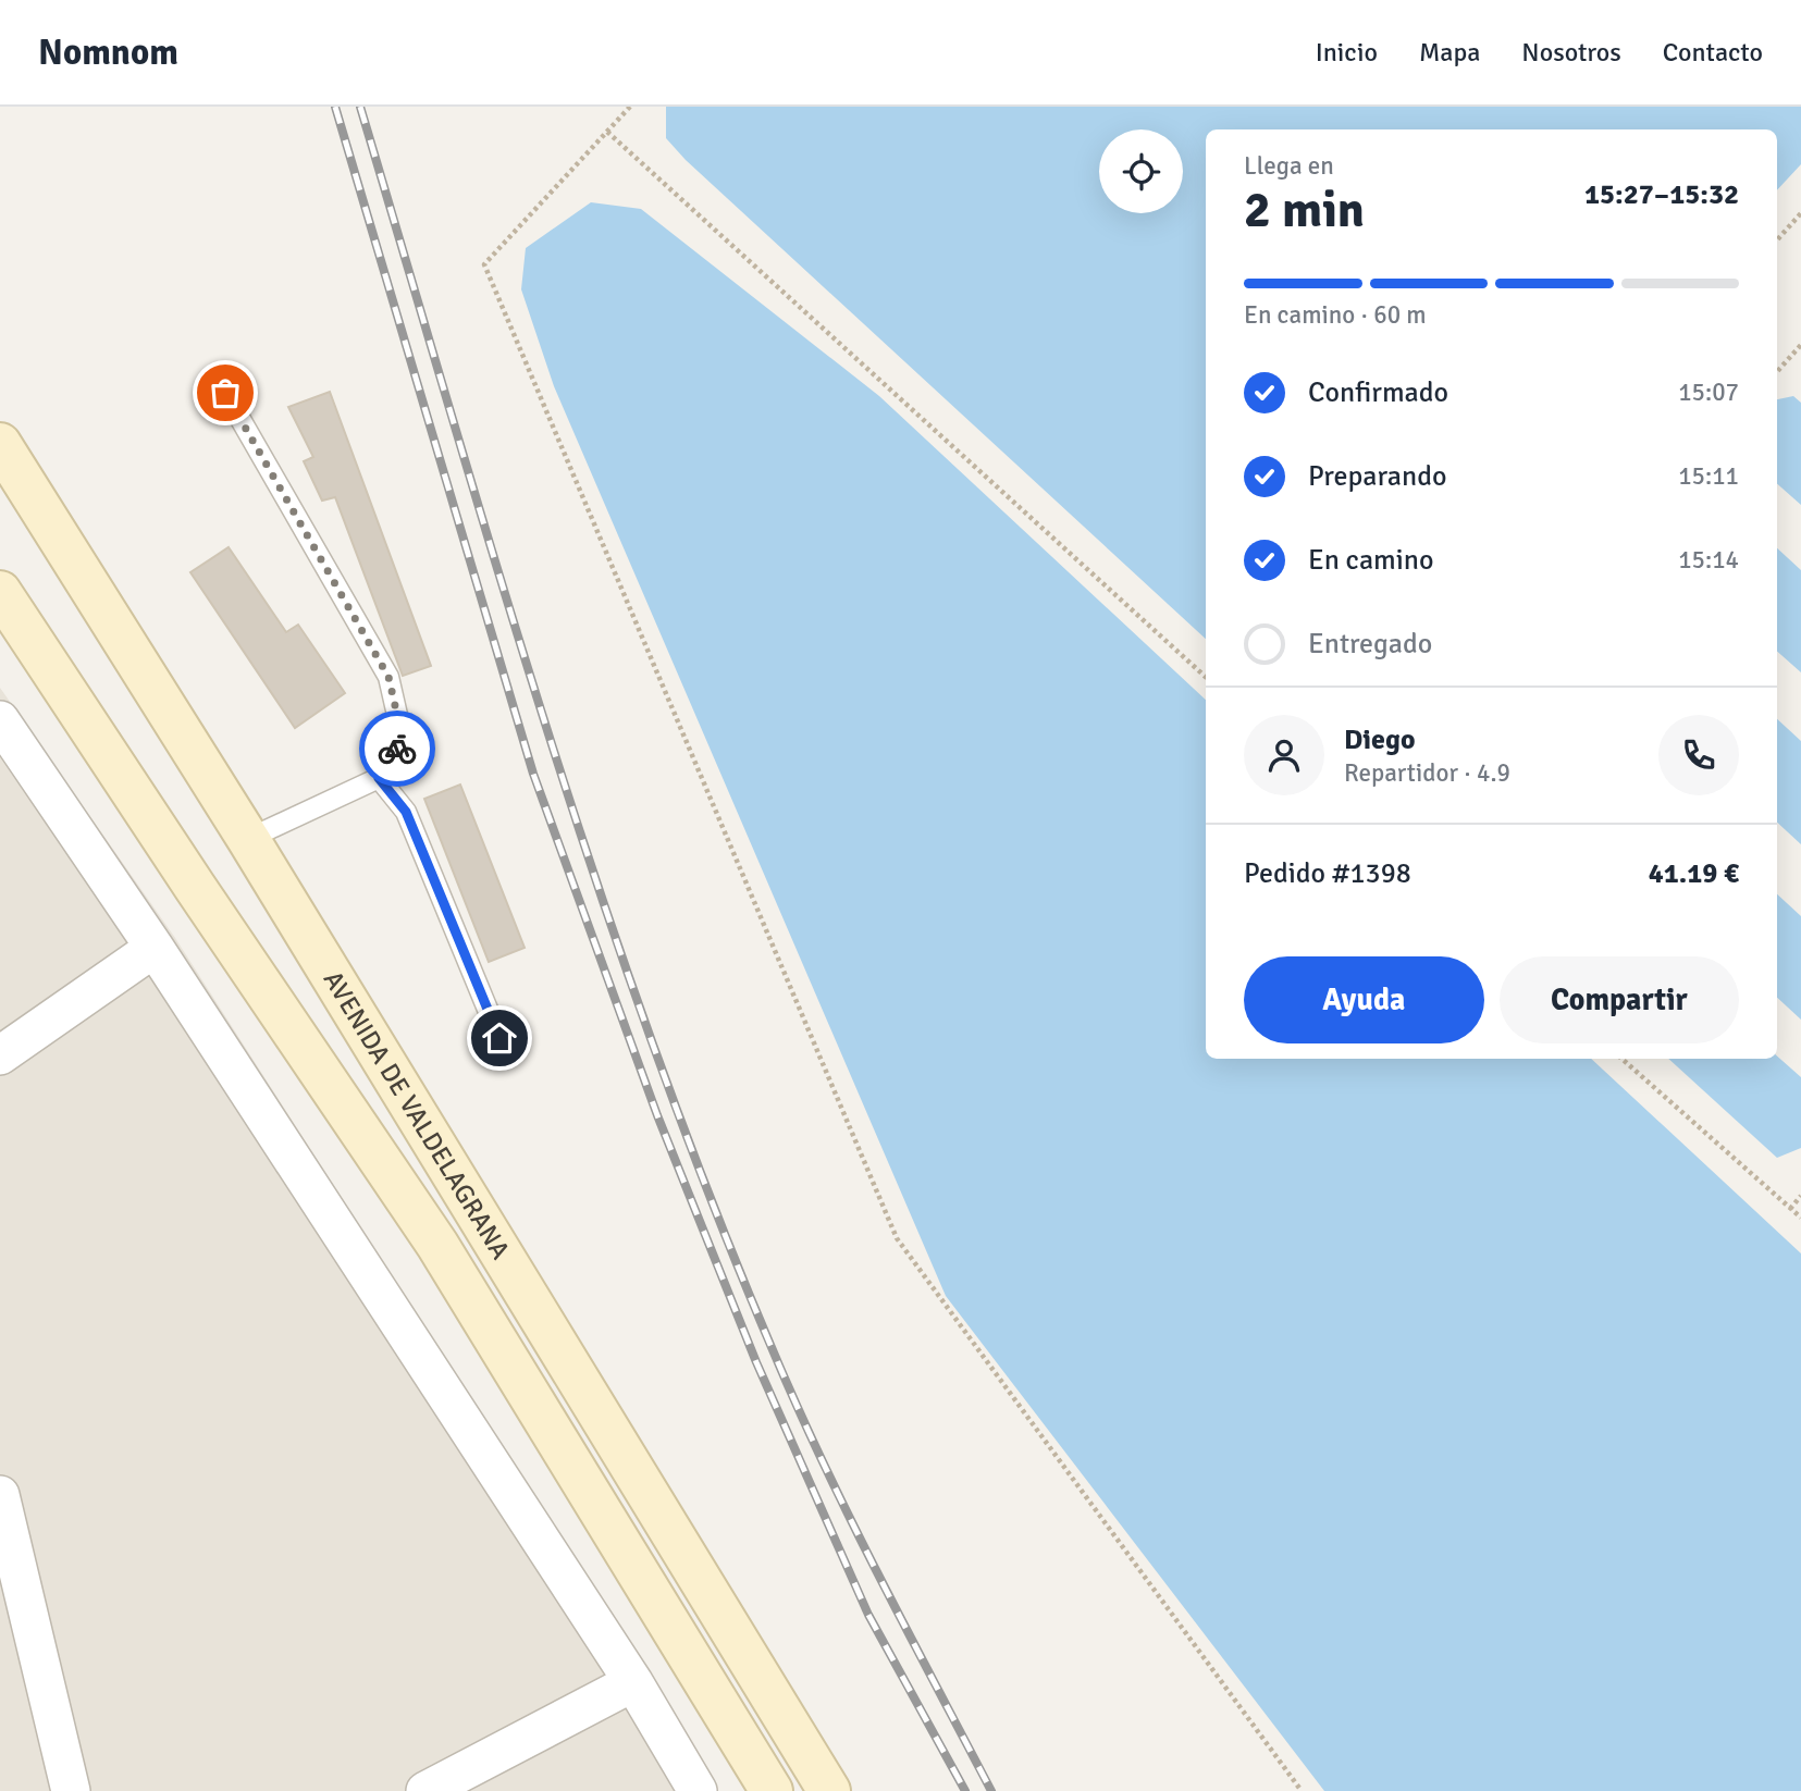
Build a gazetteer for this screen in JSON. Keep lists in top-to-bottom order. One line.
{"streets":{"main road":["AVENIDA DE VALDELAGRANA"]},"page":{"header":"Nomnom","nav":["Inicio","Mapa","Nosotros","Contacto"],"heading":["2 min","Llega en","15:27–15:32"],"panel":["Diego","Repartidor · 4.9","Pedido #1398","41.19 €"],"bar":"En camino · 60 m","list":[["Confirmado","15:07"],["Preparando","15:11"],["En camino","15:14"],"Entregado"],"buttons":["Ayuda","Compartir"]}}
